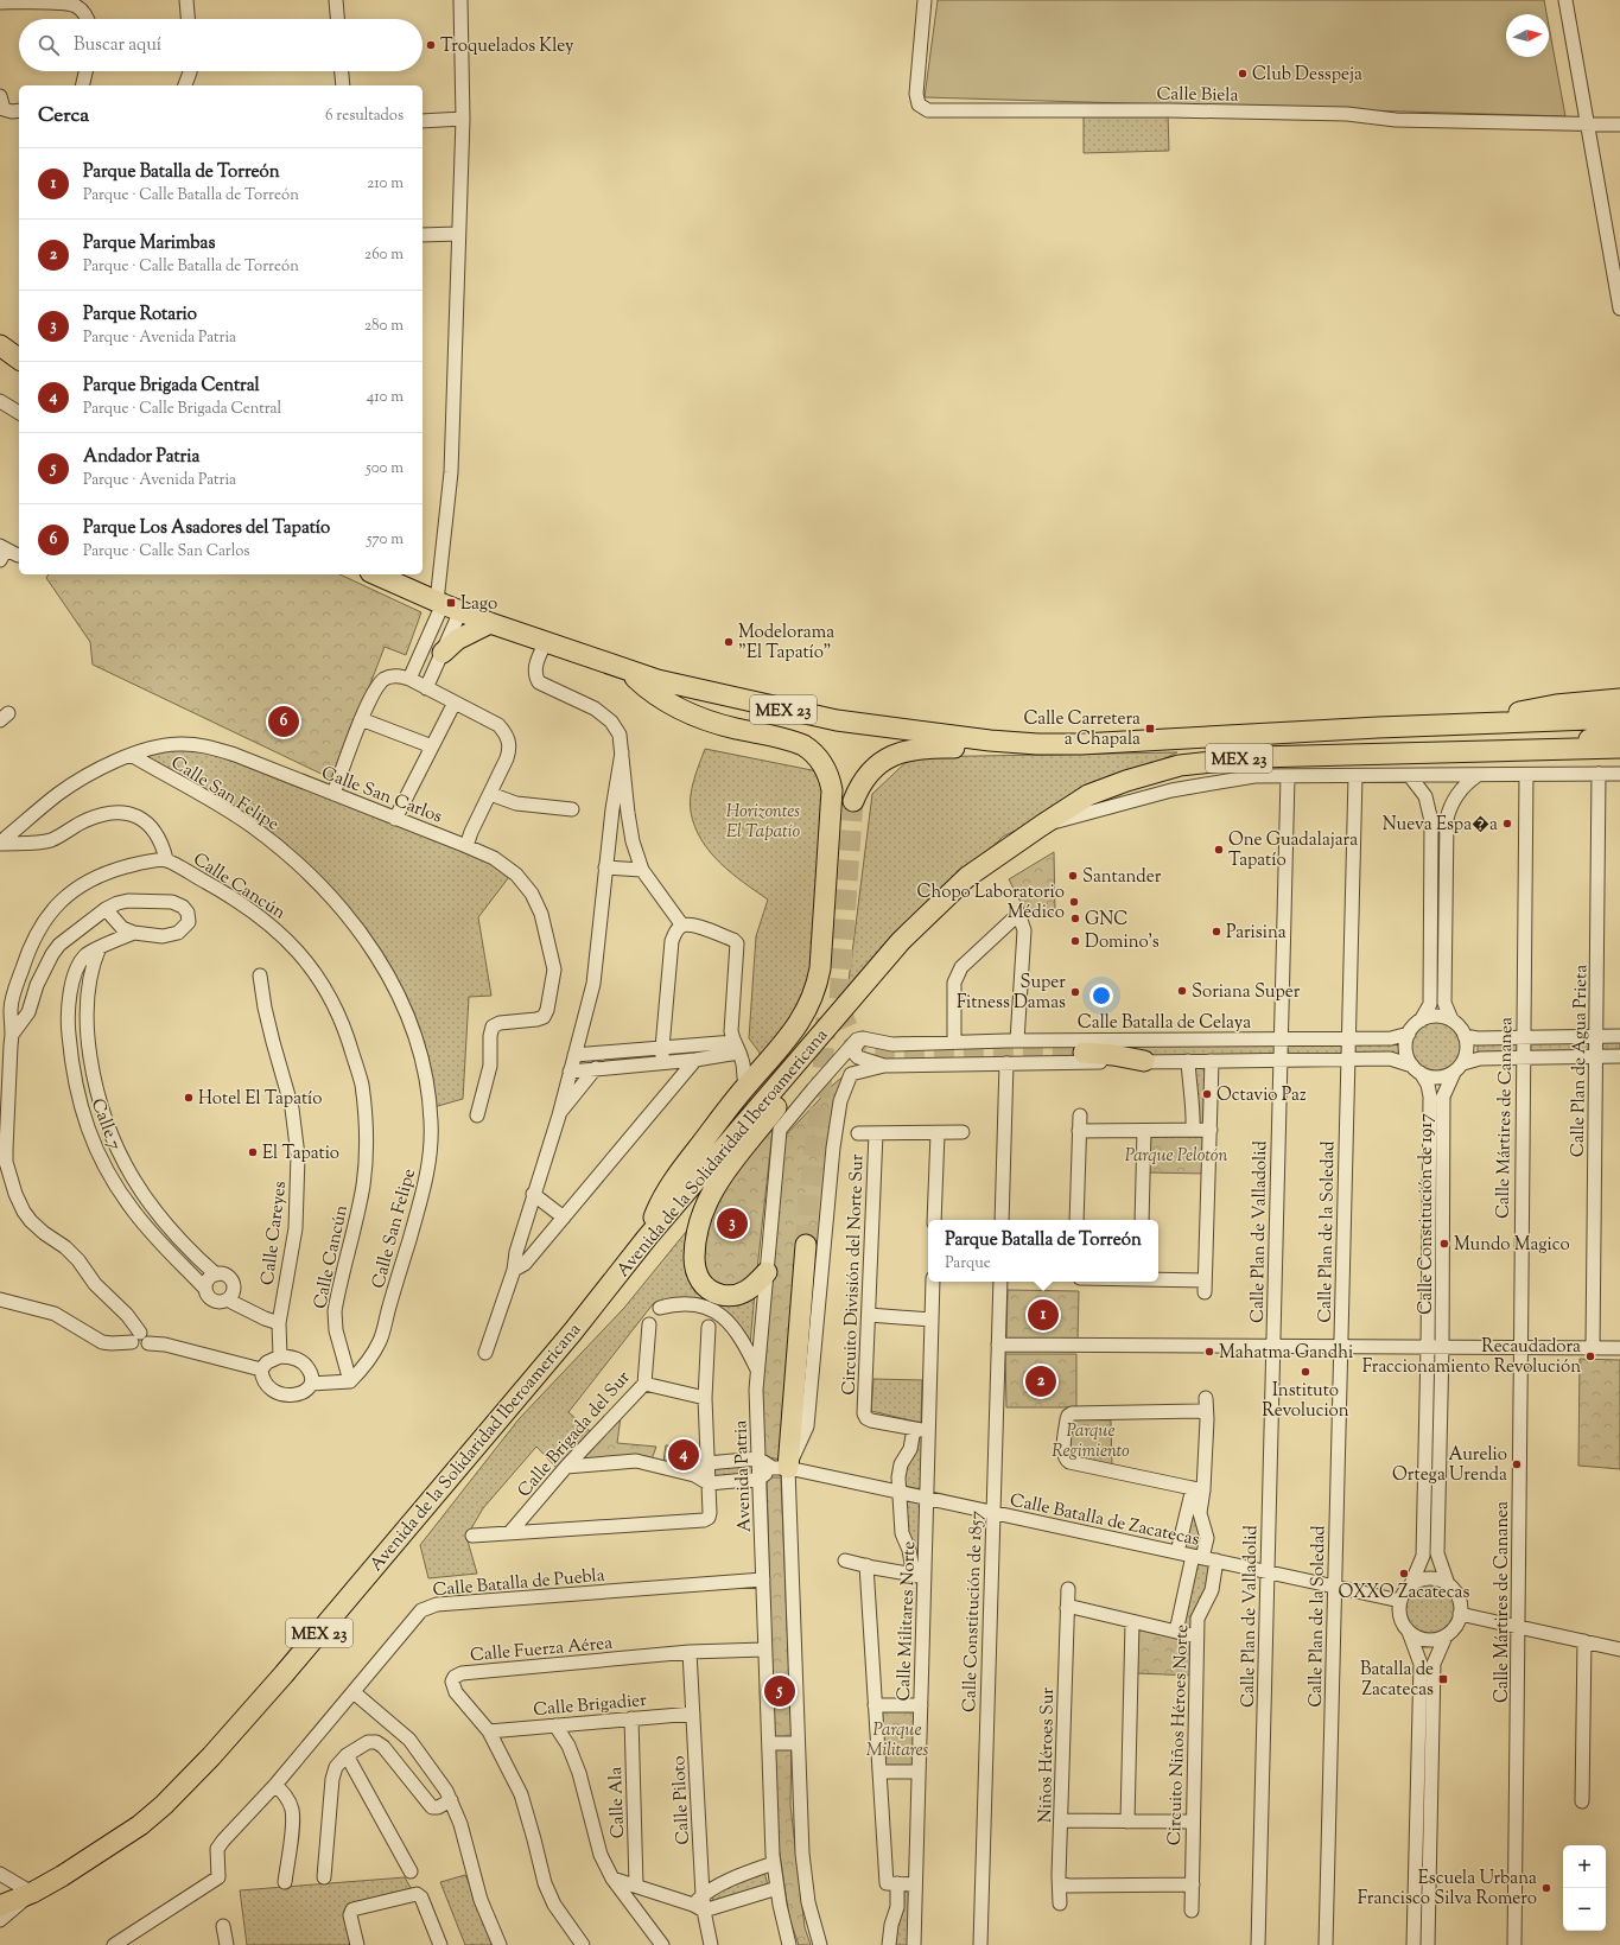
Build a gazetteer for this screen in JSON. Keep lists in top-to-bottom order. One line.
{"streets":{"highway":["MEX 23","Avenida de la Solidaridad Iberoamericana"],"street":["Calle Biela","Calle San Felipe","Calle San Carlos","Calle Cancún","Calle Batalla de Celaya","Calle Plan de Agua Prieta","Calle Mártires de Cananea","Calle 7","Calle Constitución de 1917","Calle Plan de Valladolid","Calle Plan de la Soledad","Calle Careyes","Circuito División del Norte Sur","Calle Brigada del Sur","Avenida Patria","Calle Batalla de Zacatecas","Calle Batalla de Puebla","Calle Constitución de 1857","Calle Militares Norte","Calle Fuerza Aérea","Calle Brigadier","Circuito Niños Héroes Norte","Niños Héroes Sur","Calle Piloto","Calle Ala"]},"crossings":[["Calle San Felipe","Calle San Carlos"],["Calle San Felipe","Calle Cancún"],["Calle Cancún","Calle Careyes"],["Calle Batalla de Celaya","Calle Constitución de 1917"],["Calle Batalla de Celaya","Calle Plan de Valladolid"],["Calle Batalla de Celaya","Calle Plan de la Soledad"],["Calle Batalla de Celaya","Avenida Patria"],["Calle Constitución de 1917","Calle Batalla de Zacatecas"],["Calle Plan de Valladolid","Calle Batalla de Zacatecas"],["Calle Plan de la Soledad","Calle Batalla de Zacatecas"],["Avenida Patria","Calle Batalla de Zacatecas"],["Avenida Patria","Calle Batalla de Puebla"],["Avenida Patria","Calle Fuerza Aérea"],["Calle Batalla de Zacatecas","Calle Constitución de 1857"],["Calle Batalla de Zacatecas","Calle Militares Norte"],["Calle Batalla de Zacatecas","Circuito Niños Héroes Norte"],["Calle Fuerza Aérea","Calle Brigadier"],["Calle Fuerza Aérea","Calle Piloto"],["Calle Brigadier","Calle Piloto"],["Calle Brigadier","Calle Ala"]],"parks":["Horizontes El Tapatío","Parque Pelotón","Parque Regimiento","Parque Militares"],"places":{"other":["Troquelados Kley","Club Desspeja","Modelorama \"El Tapatío\"","Nueva Espa�a","One Guadalajara Tapatío","Santander","Chopo Laboratorio Médico","GNC","Parisina","Domino's","Soriana Super","Super Fitness Damas","Octavio Paz","Hotel El Tapatío","El Tapatio","Mundo Magico","Mahatma Gandhi","Recaudadora Fraccionamiento Revolución","Instituto Revolucion","Aurelio Ortega Urenda","OXXO Zacatecas","Escuela Urbana Francisco Silva Romero"],"transit":["Lago","Calle Carretera a Chapala","Batalla de Zacatecas"]},"north":"right","page":{"search":"Buscar aquí","heading":["Cerca","6 resultados"],"list":[{"mark":"1","name":"Parque Batalla de Torreón","note":"Parque · Calle Batalla de Torreón","value":"210 m"},{"mark":"2","name":"Parque Marimbas","note":"Parque · Calle Batalla de Torreón","value":"260 m"},{"mark":"3","name":"Parque Rotario","note":"Parque · Avenida Patria","value":"280 m"},{"mark":"4","name":"Parque Brigada Central","note":"Parque · Calle Brigada Central","value":"410 m"},{"mark":"5","name":"Andador Patria","note":"Parque · Avenida Patria","value":"500 m"},{"mark":"6","name":"Parque Los Asadores del Tapatío","note":"Parque · Calle San Carlos","value":"570 m"}],"pins":["6","3","1","2","4","5"],"popup":["Parque Batalla de Torreón","Parque"],"map_buttons":["+","−"]}}
